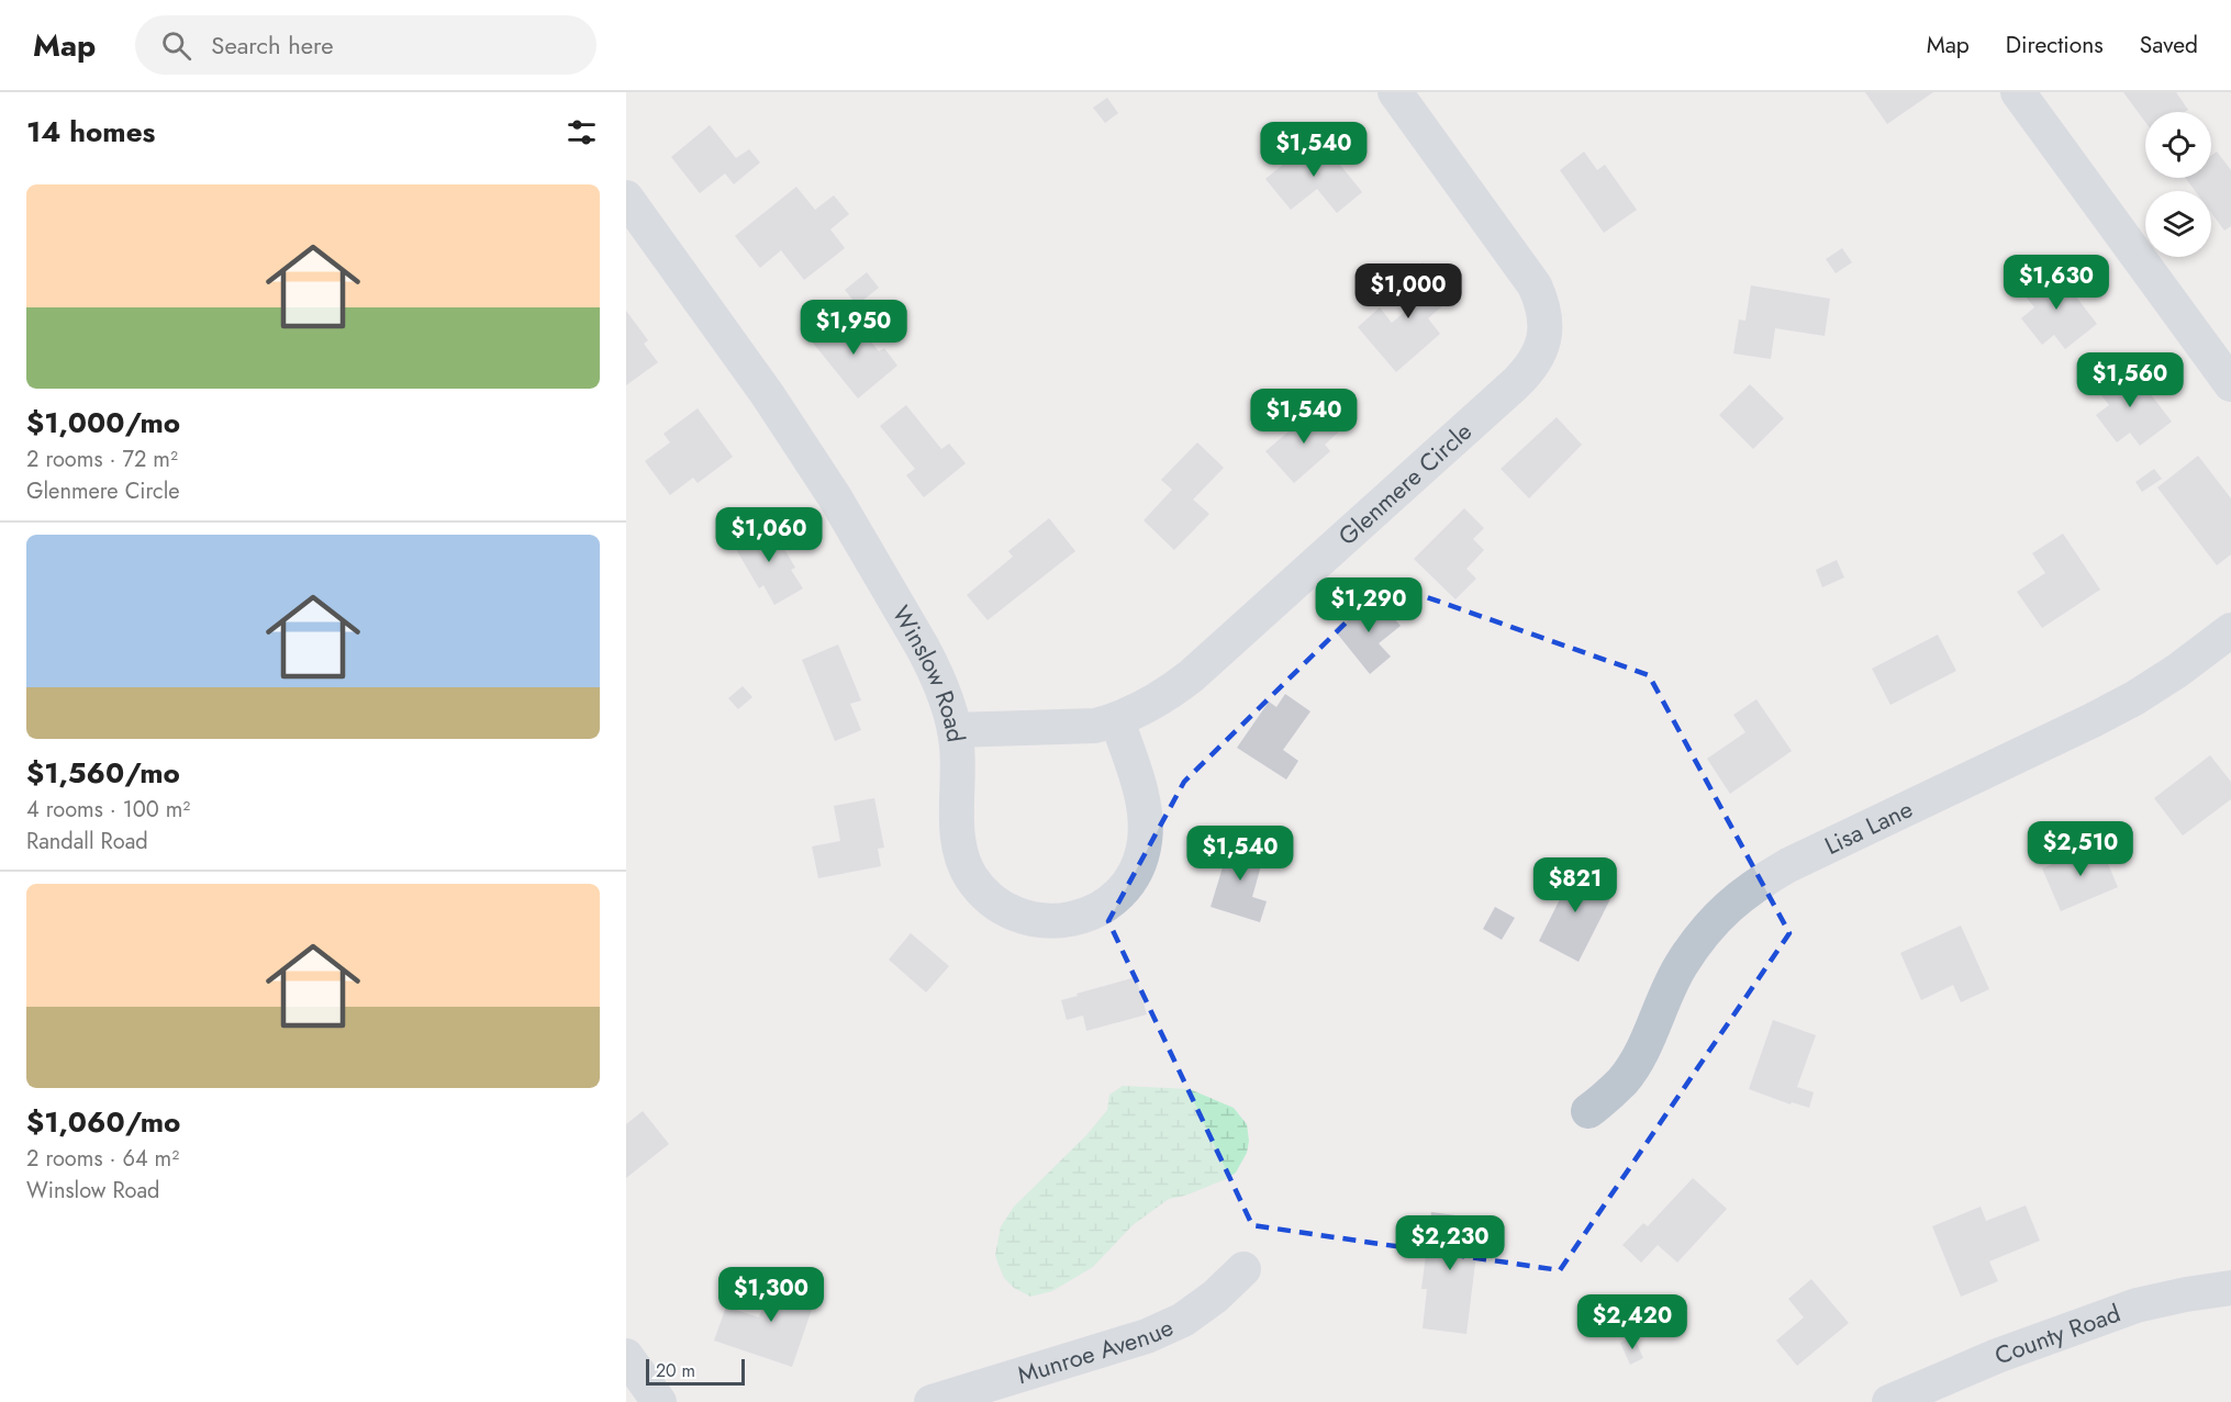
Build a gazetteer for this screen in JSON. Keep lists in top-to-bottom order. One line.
{"streets":{"street":["Glenmere Circle","Winslow Road","Lisa Lane","County Road","Munroe Avenue"]},"crossings":[["Glenmere Circle","Winslow Road"]],"scale_bar":"20 m","page":{"header":"Map","search":"Search here","nav":["Map","Directions","Saved"],"heading":"14 homes","price":["$1,540","$1,630","$1,000","$1,950","$1,560","$1,540","$1,060","$1,290","$2,510","$1,540","$821","$2,230","$1,300","$2,420"],"list":[{"name":"$1,000/mo","note":"2 rooms · 72 m² · Glenmere Circle"},{"name":"$1,560/mo","note":"4 rooms · 100 m² · Randall Road"},{"name":"$1,060/mo","note":"2 rooms · 64 m² · Winslow Road"}],"scale":"20 m"}}
